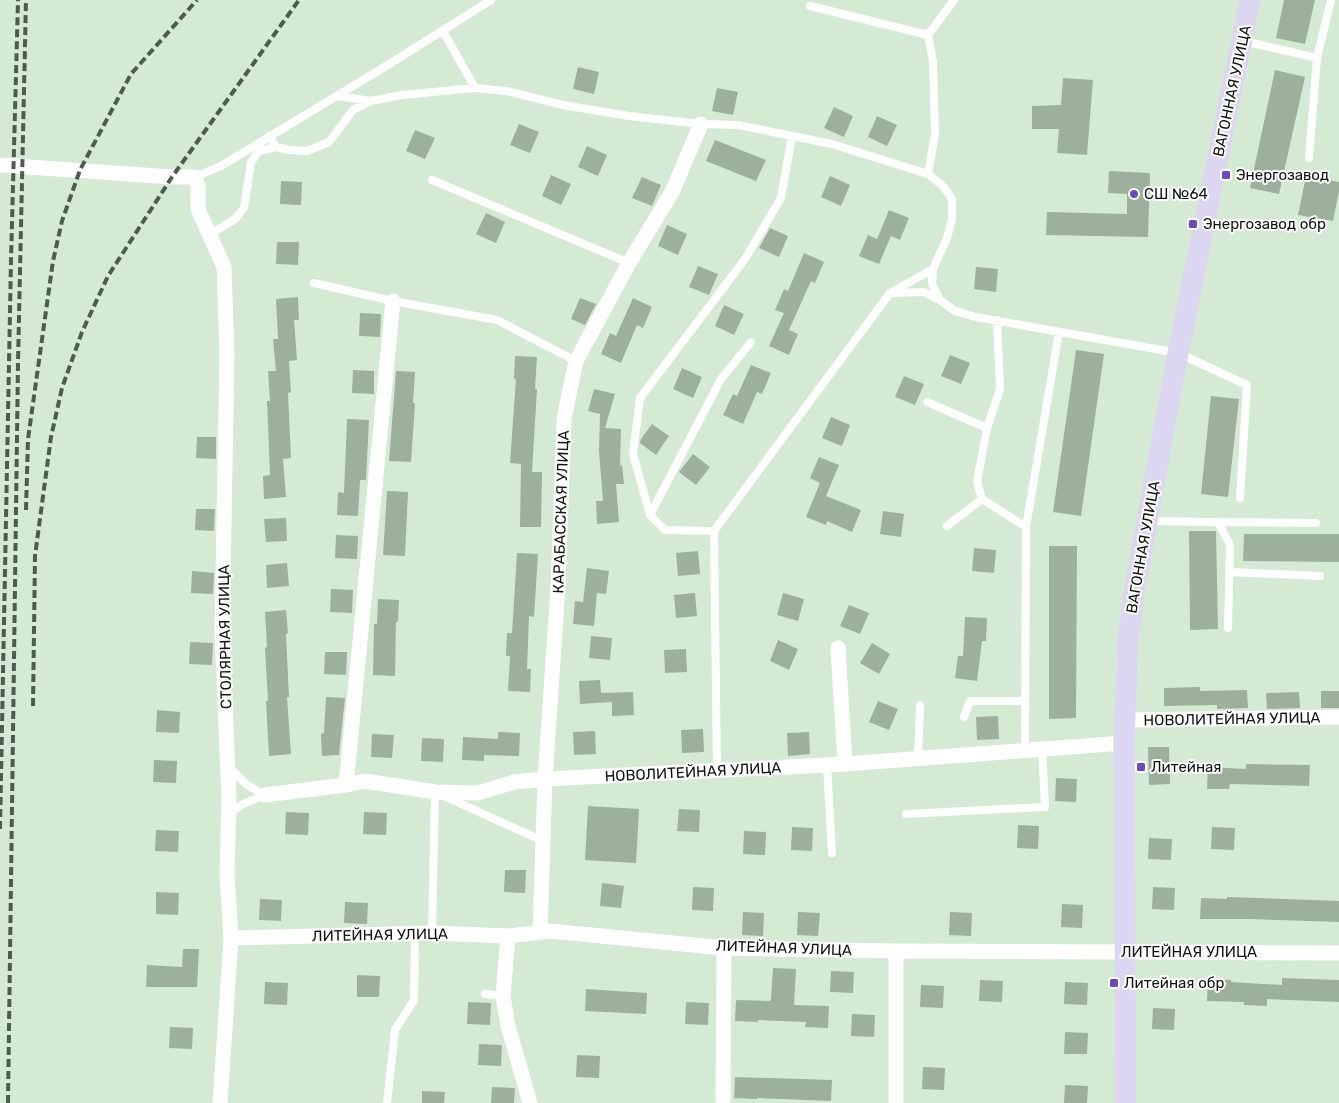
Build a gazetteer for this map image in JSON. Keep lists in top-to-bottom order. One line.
{"streets":{"street":["ВАГОННАЯ УЛИЦА","КАРАБАССКАЯ УЛИЦА","СТОЛЯРНАЯ УЛИЦА","НОВОЛИТЕЙНАЯ УЛИЦА","ЛИТЕЙНАЯ УЛИЦА"]},"crossings":[["ВАГОННАЯ УЛИЦА","НОВОЛИТЕЙНАЯ УЛИЦА"],["ВАГОННАЯ УЛИЦА","ЛИТЕЙНАЯ УЛИЦА"],["КАРАБАССКАЯ УЛИЦА","НОВОЛИТЕЙНАЯ УЛИЦА"],["КАРАБАССКАЯ УЛИЦА","ЛИТЕЙНАЯ УЛИЦА"],["СТОЛЯРНАЯ УЛИЦА","ЛИТЕЙНАЯ УЛИЦА"]],"places":{"transit":["Энергозавод","Энергозавод обр","Литейная","Литейная обр"],"other":["СШ №64"]}}
